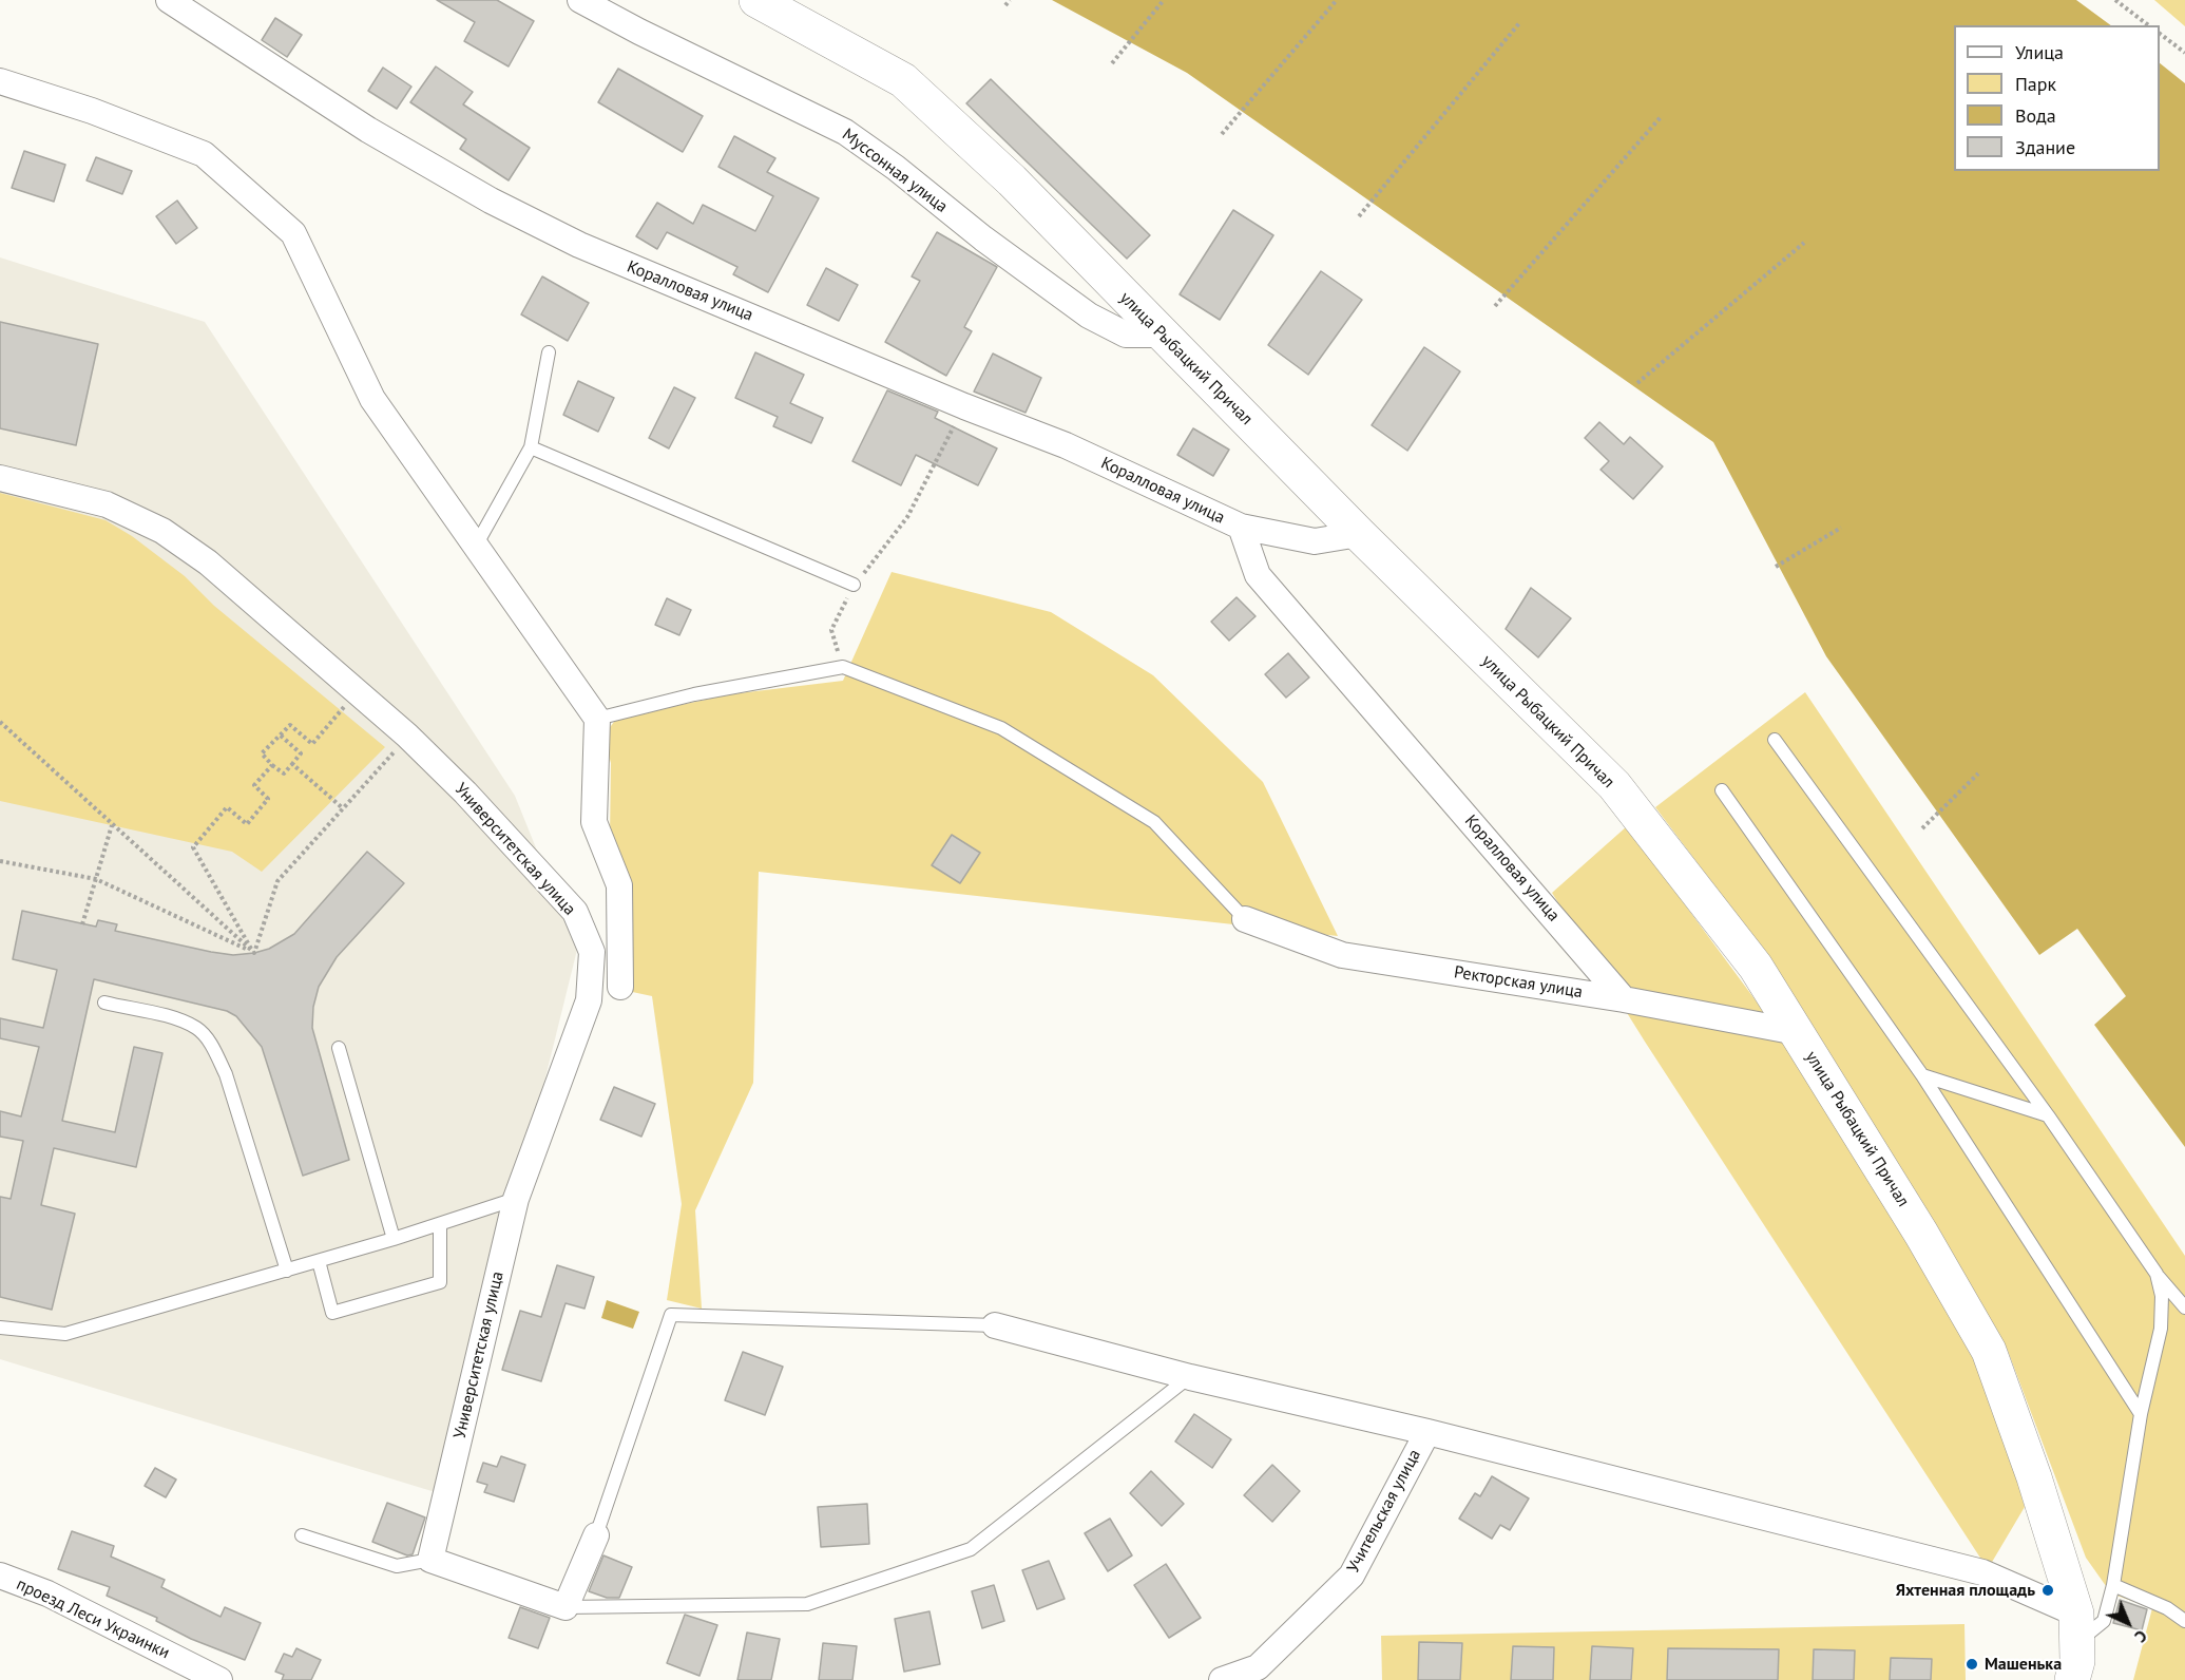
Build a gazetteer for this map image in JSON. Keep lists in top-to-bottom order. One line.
{"streets":{"main road":["улица Рыбацкий Причал"],"street":["Муссонная улица","Коралловая улица","Университетская улица","Ректорская улица","Учительская улица","проезд Леси Украинки"]},"crossings":[["Муссонная улица","улица Рыбацкий Причал"],["Коралловая улица","улица Рыбацкий Причал"],["Коралловая улица","Ректорская улица"],["улица Рыбацкий Причал","Ректорская улица"]],"places":["Яхтенная площадь","Машенька"],"legend":["Улица","Парк","Вода","Здание"],"north":"bottom right"}
